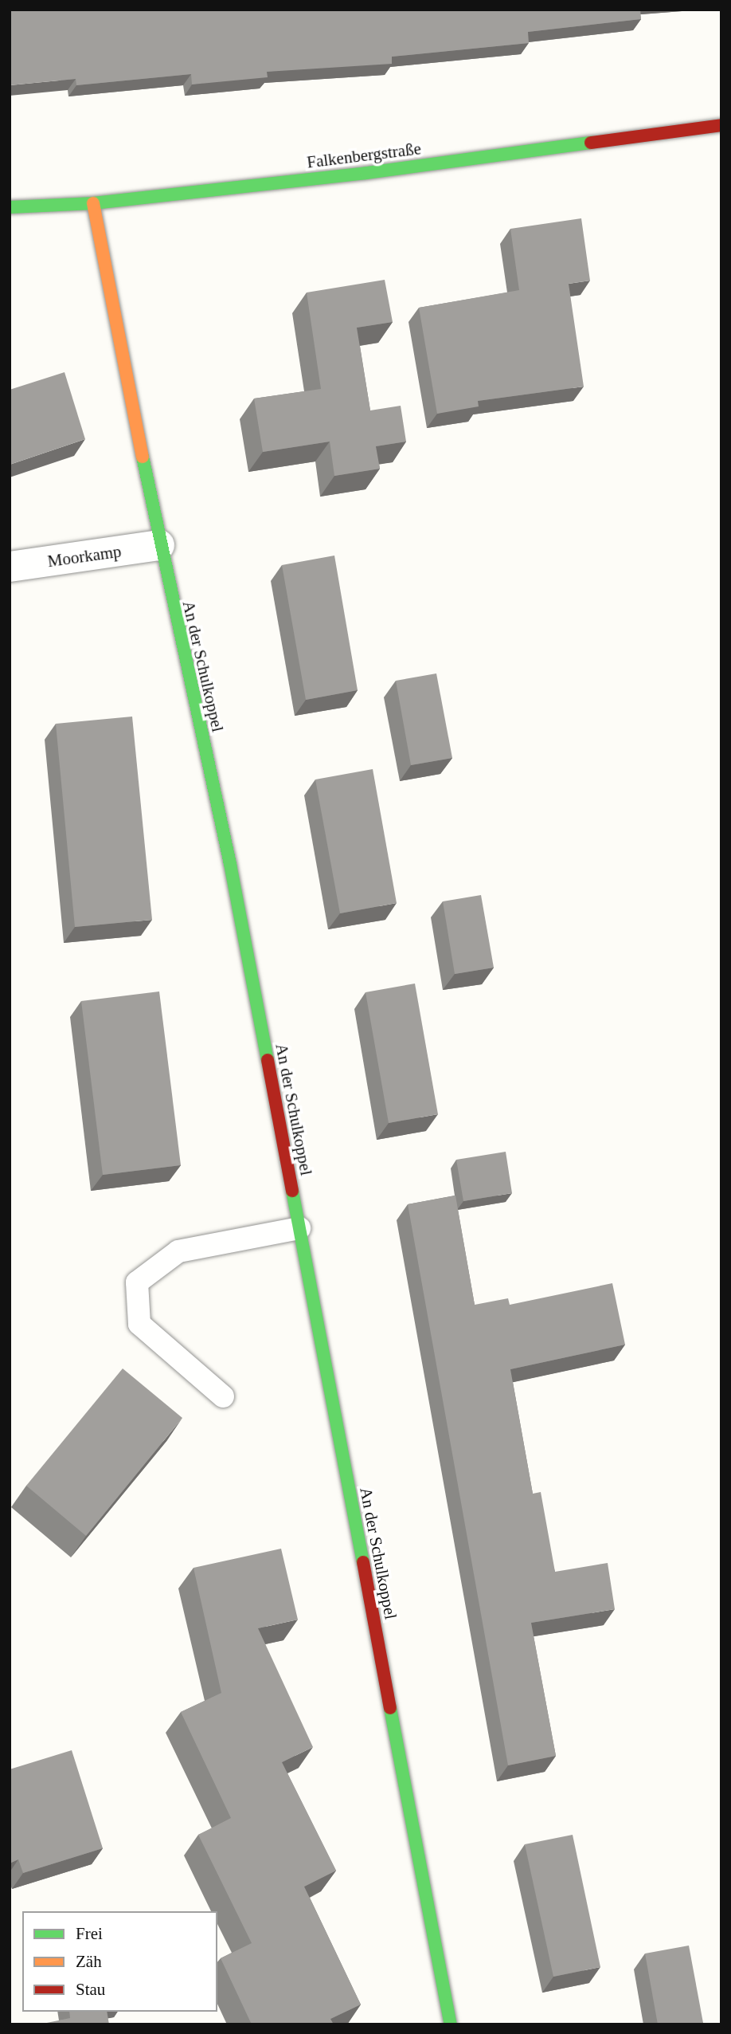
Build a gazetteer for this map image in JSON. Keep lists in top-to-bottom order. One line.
{"streets":{"street":["Falkenbergstraße","Moorkamp","An der Schulkoppel"]},"crossings":[["Falkenbergstraße","An der Schulkoppel"],["Moorkamp","An der Schulkoppel"]],"legend":["Frei","Zäh","Stau"]}
